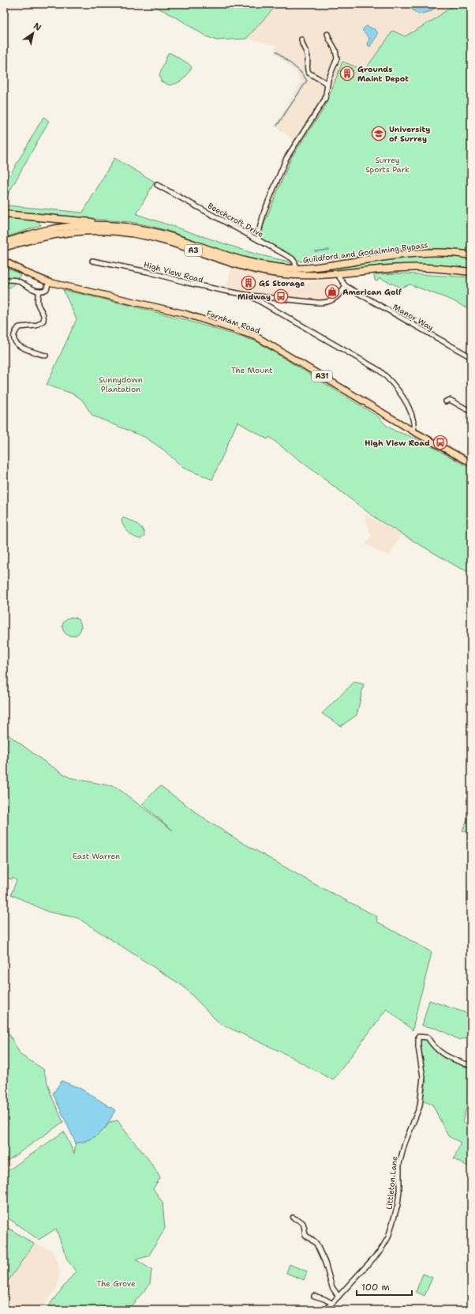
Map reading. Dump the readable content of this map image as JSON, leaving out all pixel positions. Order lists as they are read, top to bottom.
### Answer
{
  "streets": {
    "highway": ["A3", "Guildford and Godalming Bypass"],
    "main road": ["Farnham Road", "A31"],
    "street": [
      "Beechcroft Drive",
      "High View Road",
      "Manor Way",
      "Littleton Lane"
    ]
  },
  "crossings": [
    ["Beechcroft Drive", "Guildford and Godalming Bypass"],
    ["A3", "Guildford and Godalming Bypass"],
    ["Guildford and Godalming Bypass", "Manor Way"],
    ["High View Road", "Manor Way"],
    ["High View Road", "Farnham Road"]
  ],
  "parks": [
    "Surrey Sports Park",
    "The Mount",
    "Sunnydown Plantation",
    "East Warren",
    "The Grove"
  ],
  "places": {
    "building": ["Grounds Maint Depot", "GS Storage"],
    "school or university": ["University of Surrey"],
    "shop": ["American Golf"],
    "bus stop": ["Midway", "High View Road"]
  },
  "scale_bar": "100 m",
  "north": "top right"
}
